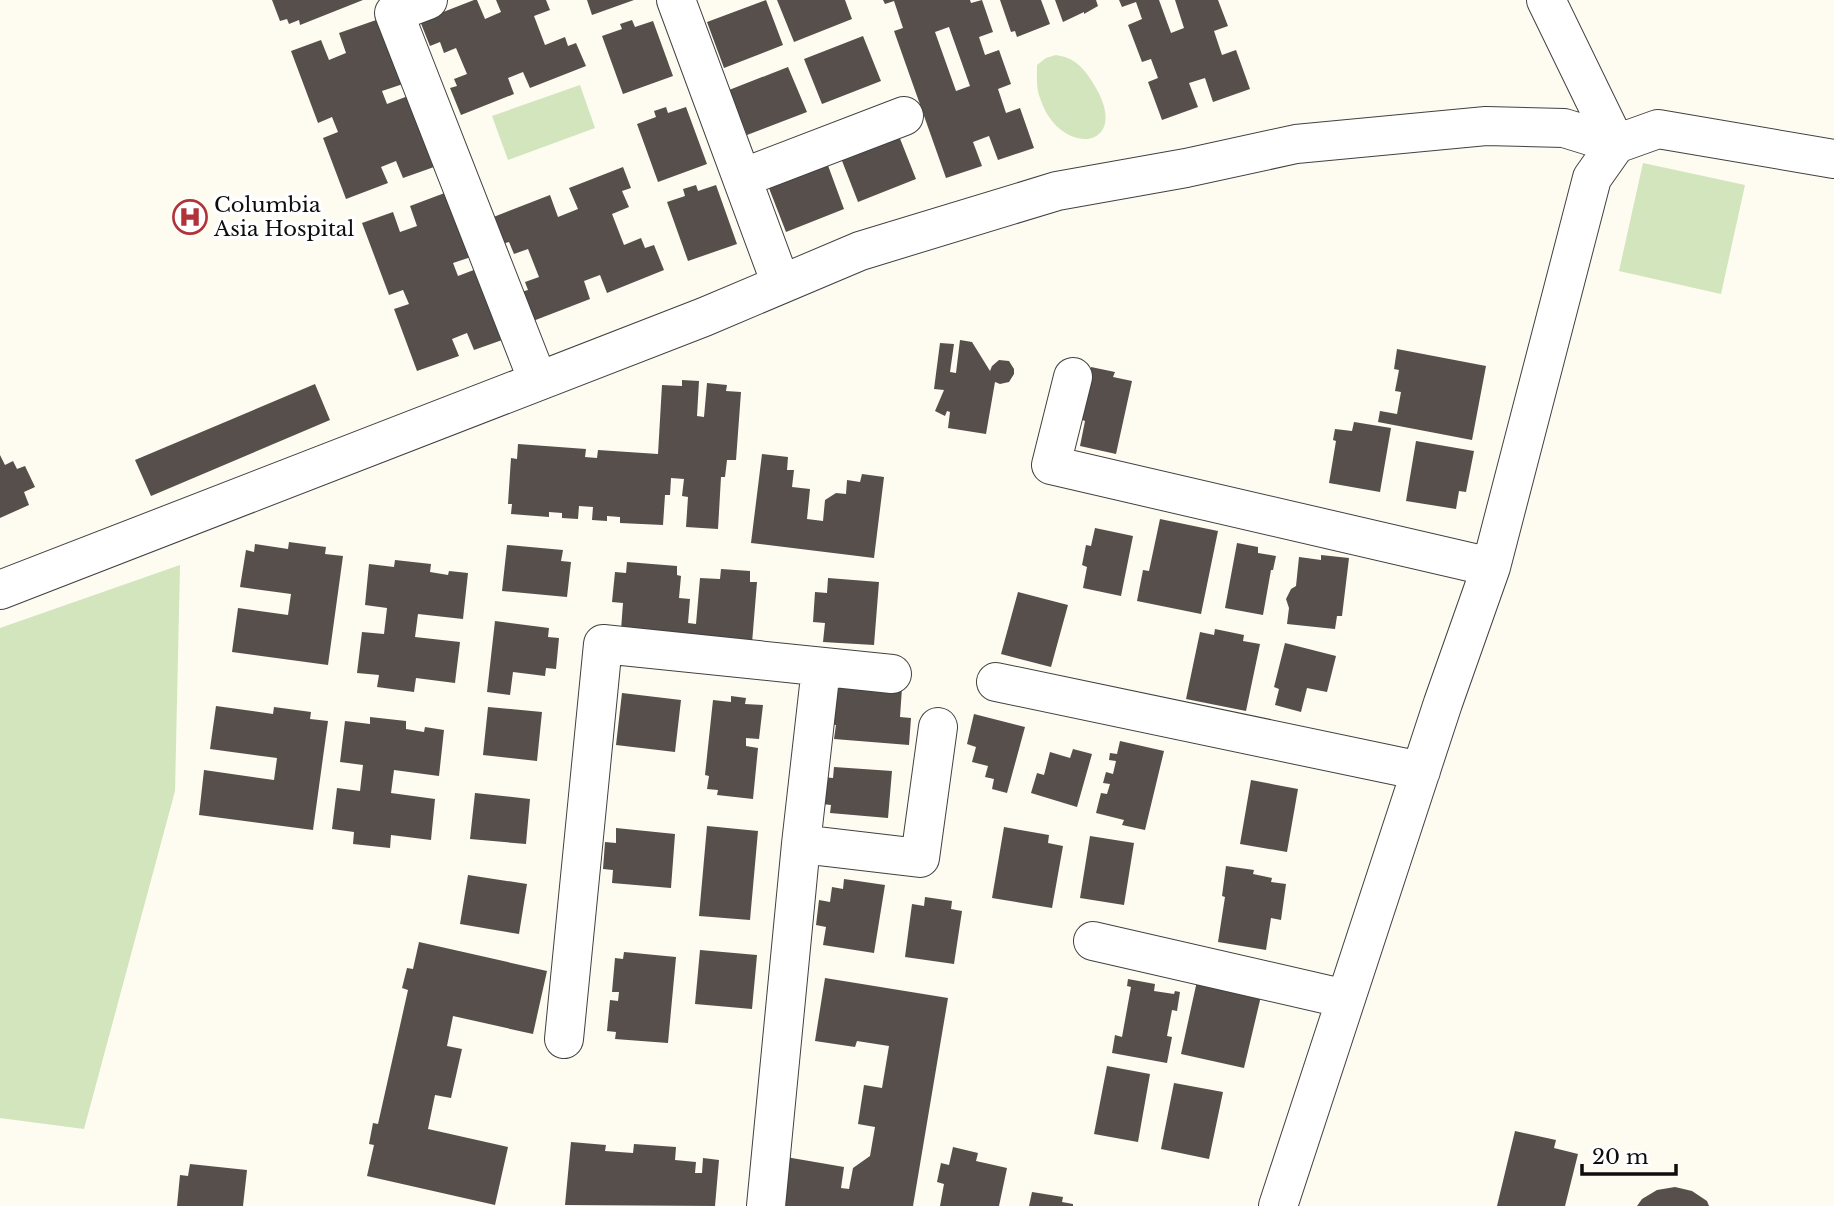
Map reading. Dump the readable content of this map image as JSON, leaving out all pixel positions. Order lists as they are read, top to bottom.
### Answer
{
  "places": {
    "hospital": ["Columbia Asia Hospital"]
  },
  "scale_bar": "20 m"
}
